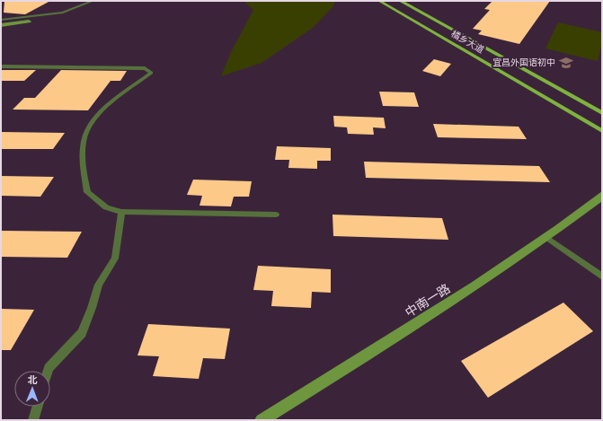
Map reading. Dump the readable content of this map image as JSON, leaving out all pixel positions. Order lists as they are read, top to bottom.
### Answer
{
  "streets": {
    "main road": ["橘乡大道"],
    "street": ["中南一路"]
  },
  "places": {
    "school or university": ["宜昌外国语初中"]
  },
  "north": "top"
}
